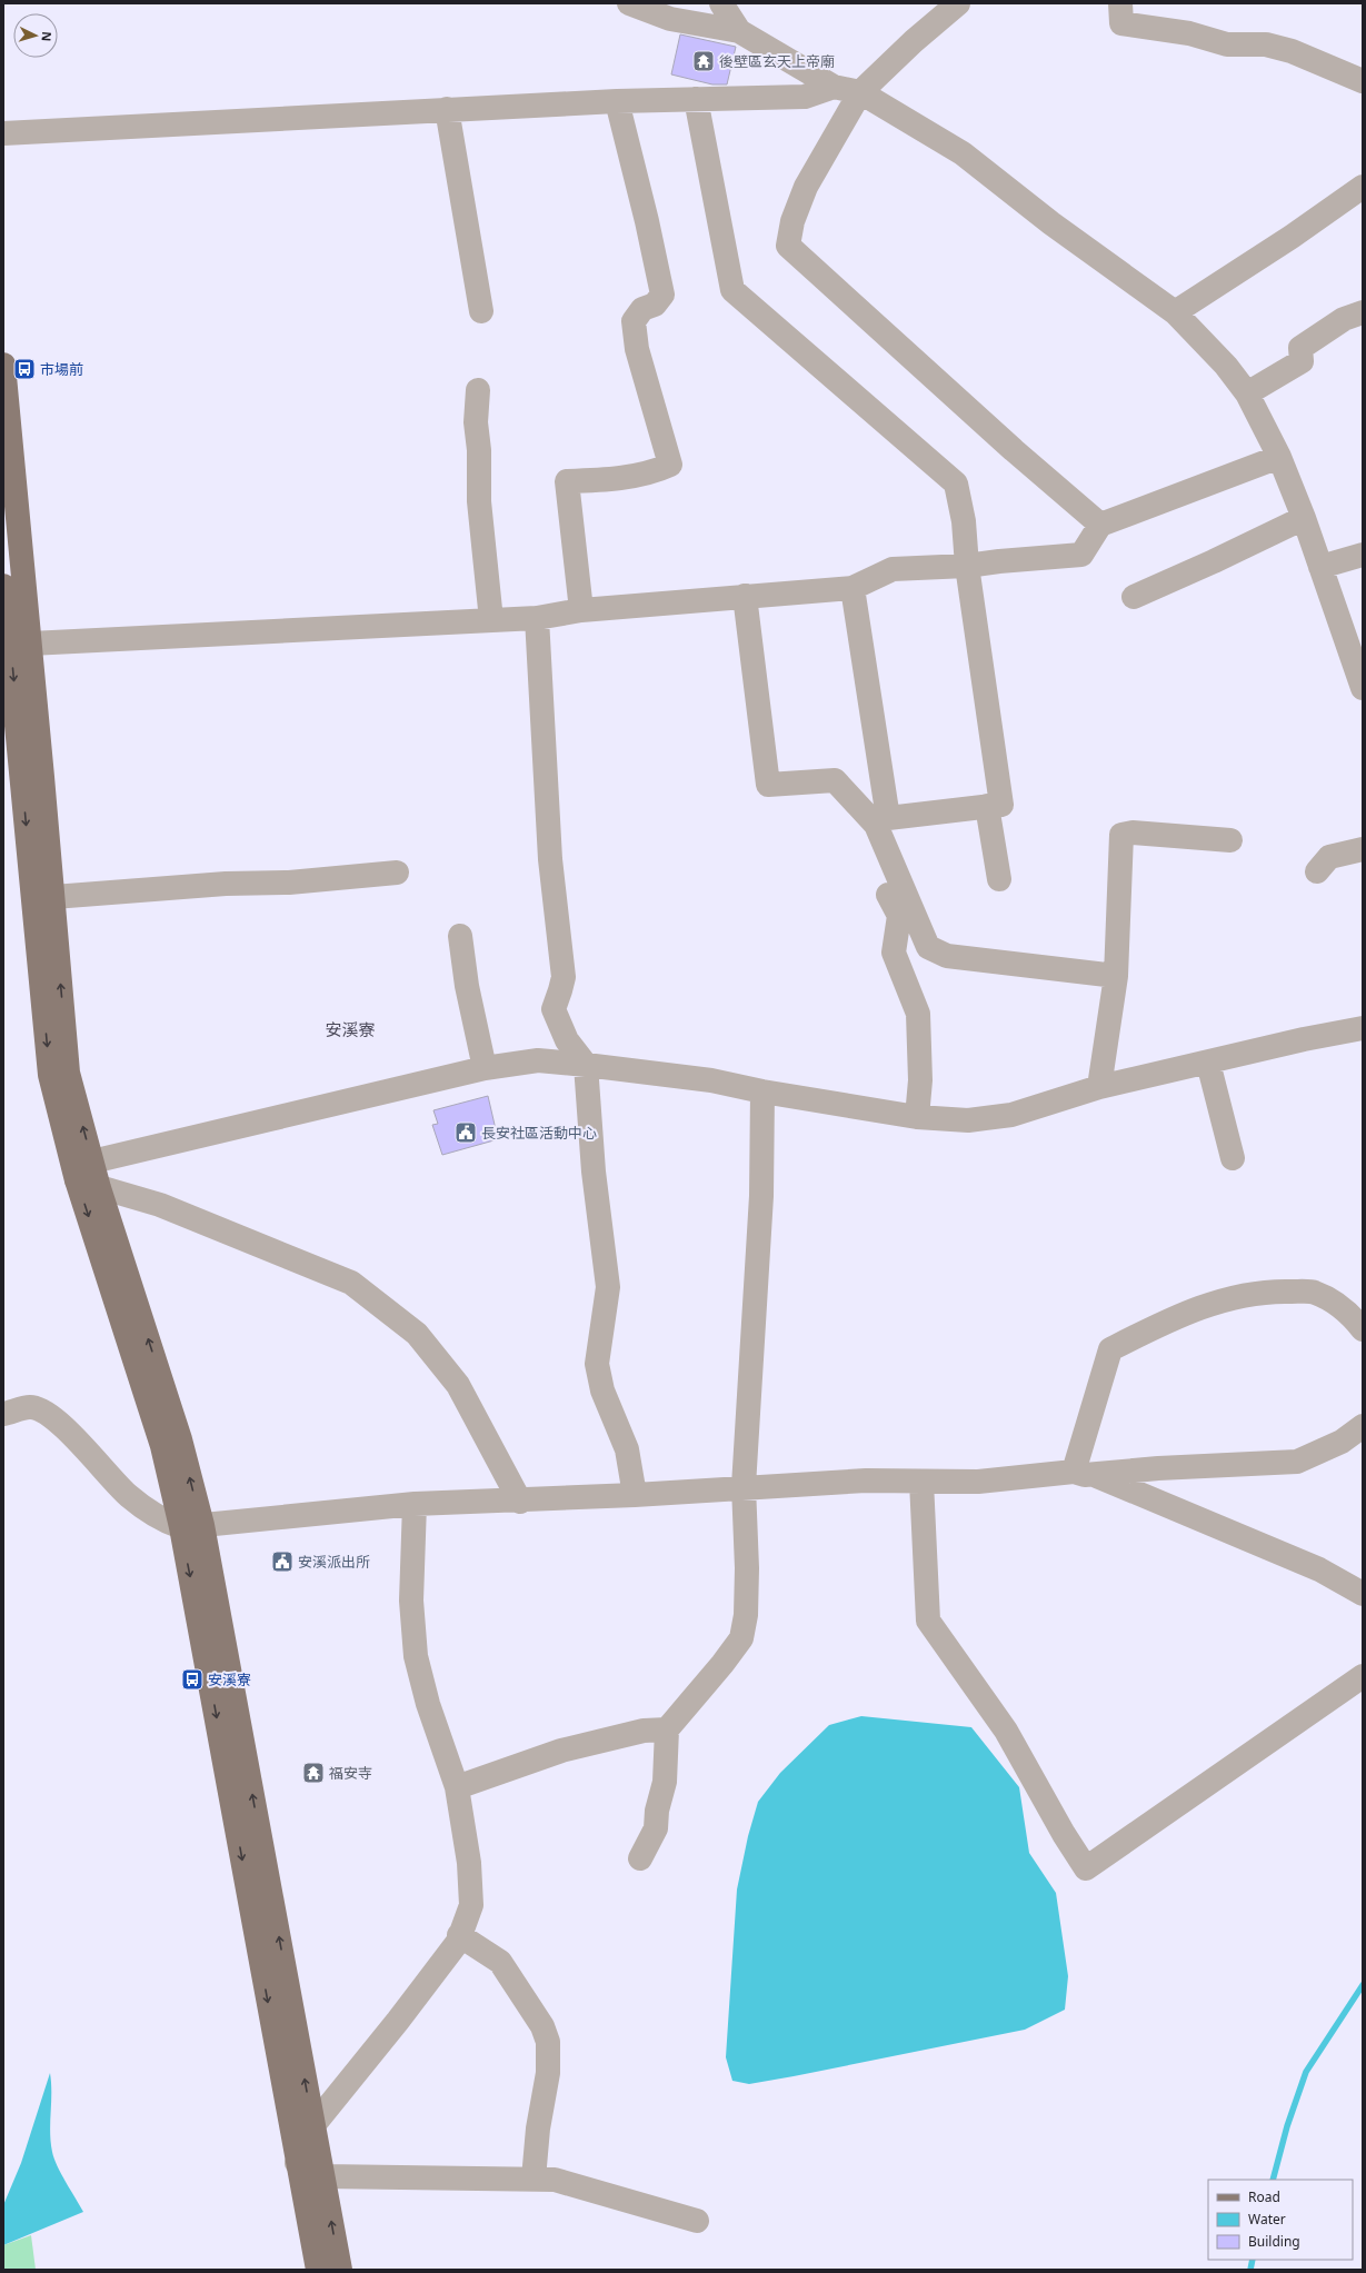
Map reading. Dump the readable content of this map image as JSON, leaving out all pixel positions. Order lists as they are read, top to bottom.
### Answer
{
  "districts": ["安溪寮"],
  "places": {
    "temple": ["後壁區玄天上帝廟", "福安寺"],
    "bus stop": ["市場前", "安溪寮"],
    "public building": ["長安社區活動中心", "安溪派出所"]
  },
  "legend": ["Road", "Water", "Building"],
  "north": "right"
}
